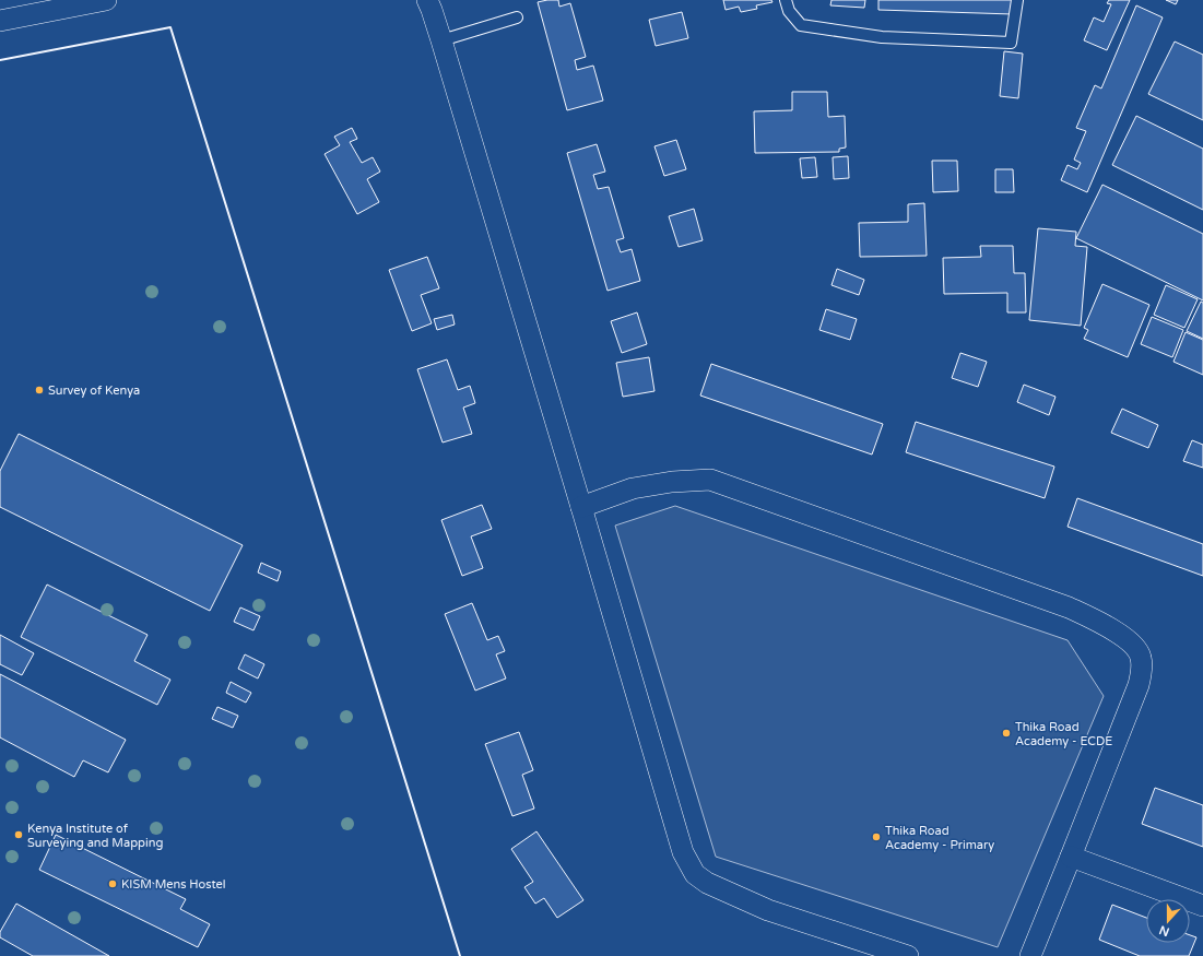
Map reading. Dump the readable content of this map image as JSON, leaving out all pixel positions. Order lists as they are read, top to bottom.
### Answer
{
  "places": [
    "Survey of Kenya",
    "Thika Road Academy - ECDE",
    "Kenya Institute of Surveying and Mapping",
    "Thika Road Academy - Primary",
    "KISM Mens Hostel"
  ],
  "north": "bottom"
}
